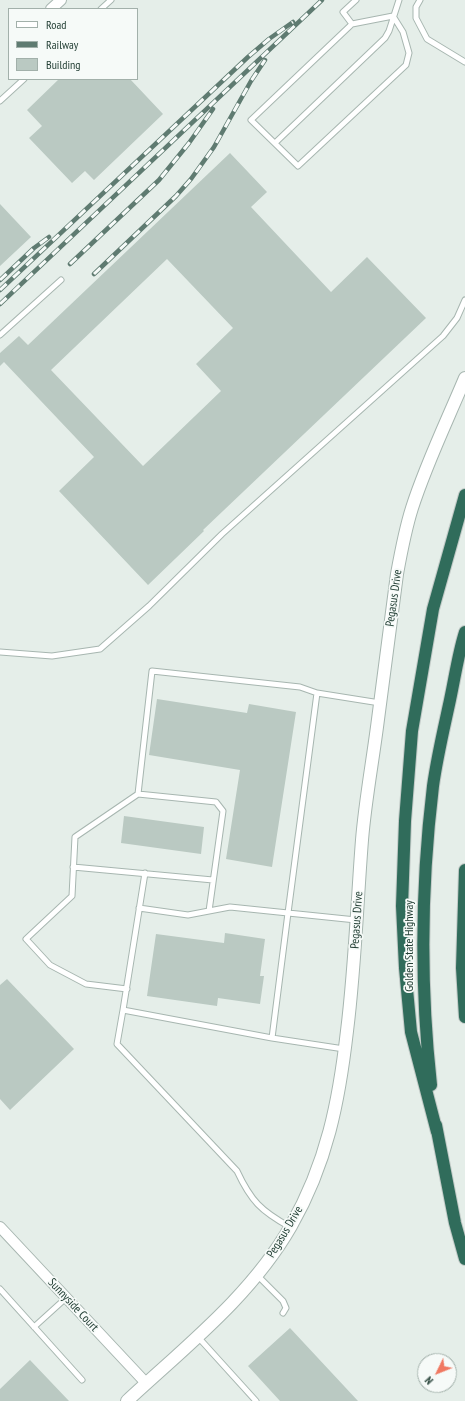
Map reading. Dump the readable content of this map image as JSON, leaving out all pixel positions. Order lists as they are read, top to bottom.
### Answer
{
  "streets": {
    "highway": ["Golden State Highway"],
    "street": ["Pegasus Drive", "Sunnyside Court"]
  },
  "crossings": [
    ["Pegasus Drive", "Sunnyside Court"]
  ],
  "legend": ["Road", "Railway", "Building"],
  "north": "bottom left"
}
